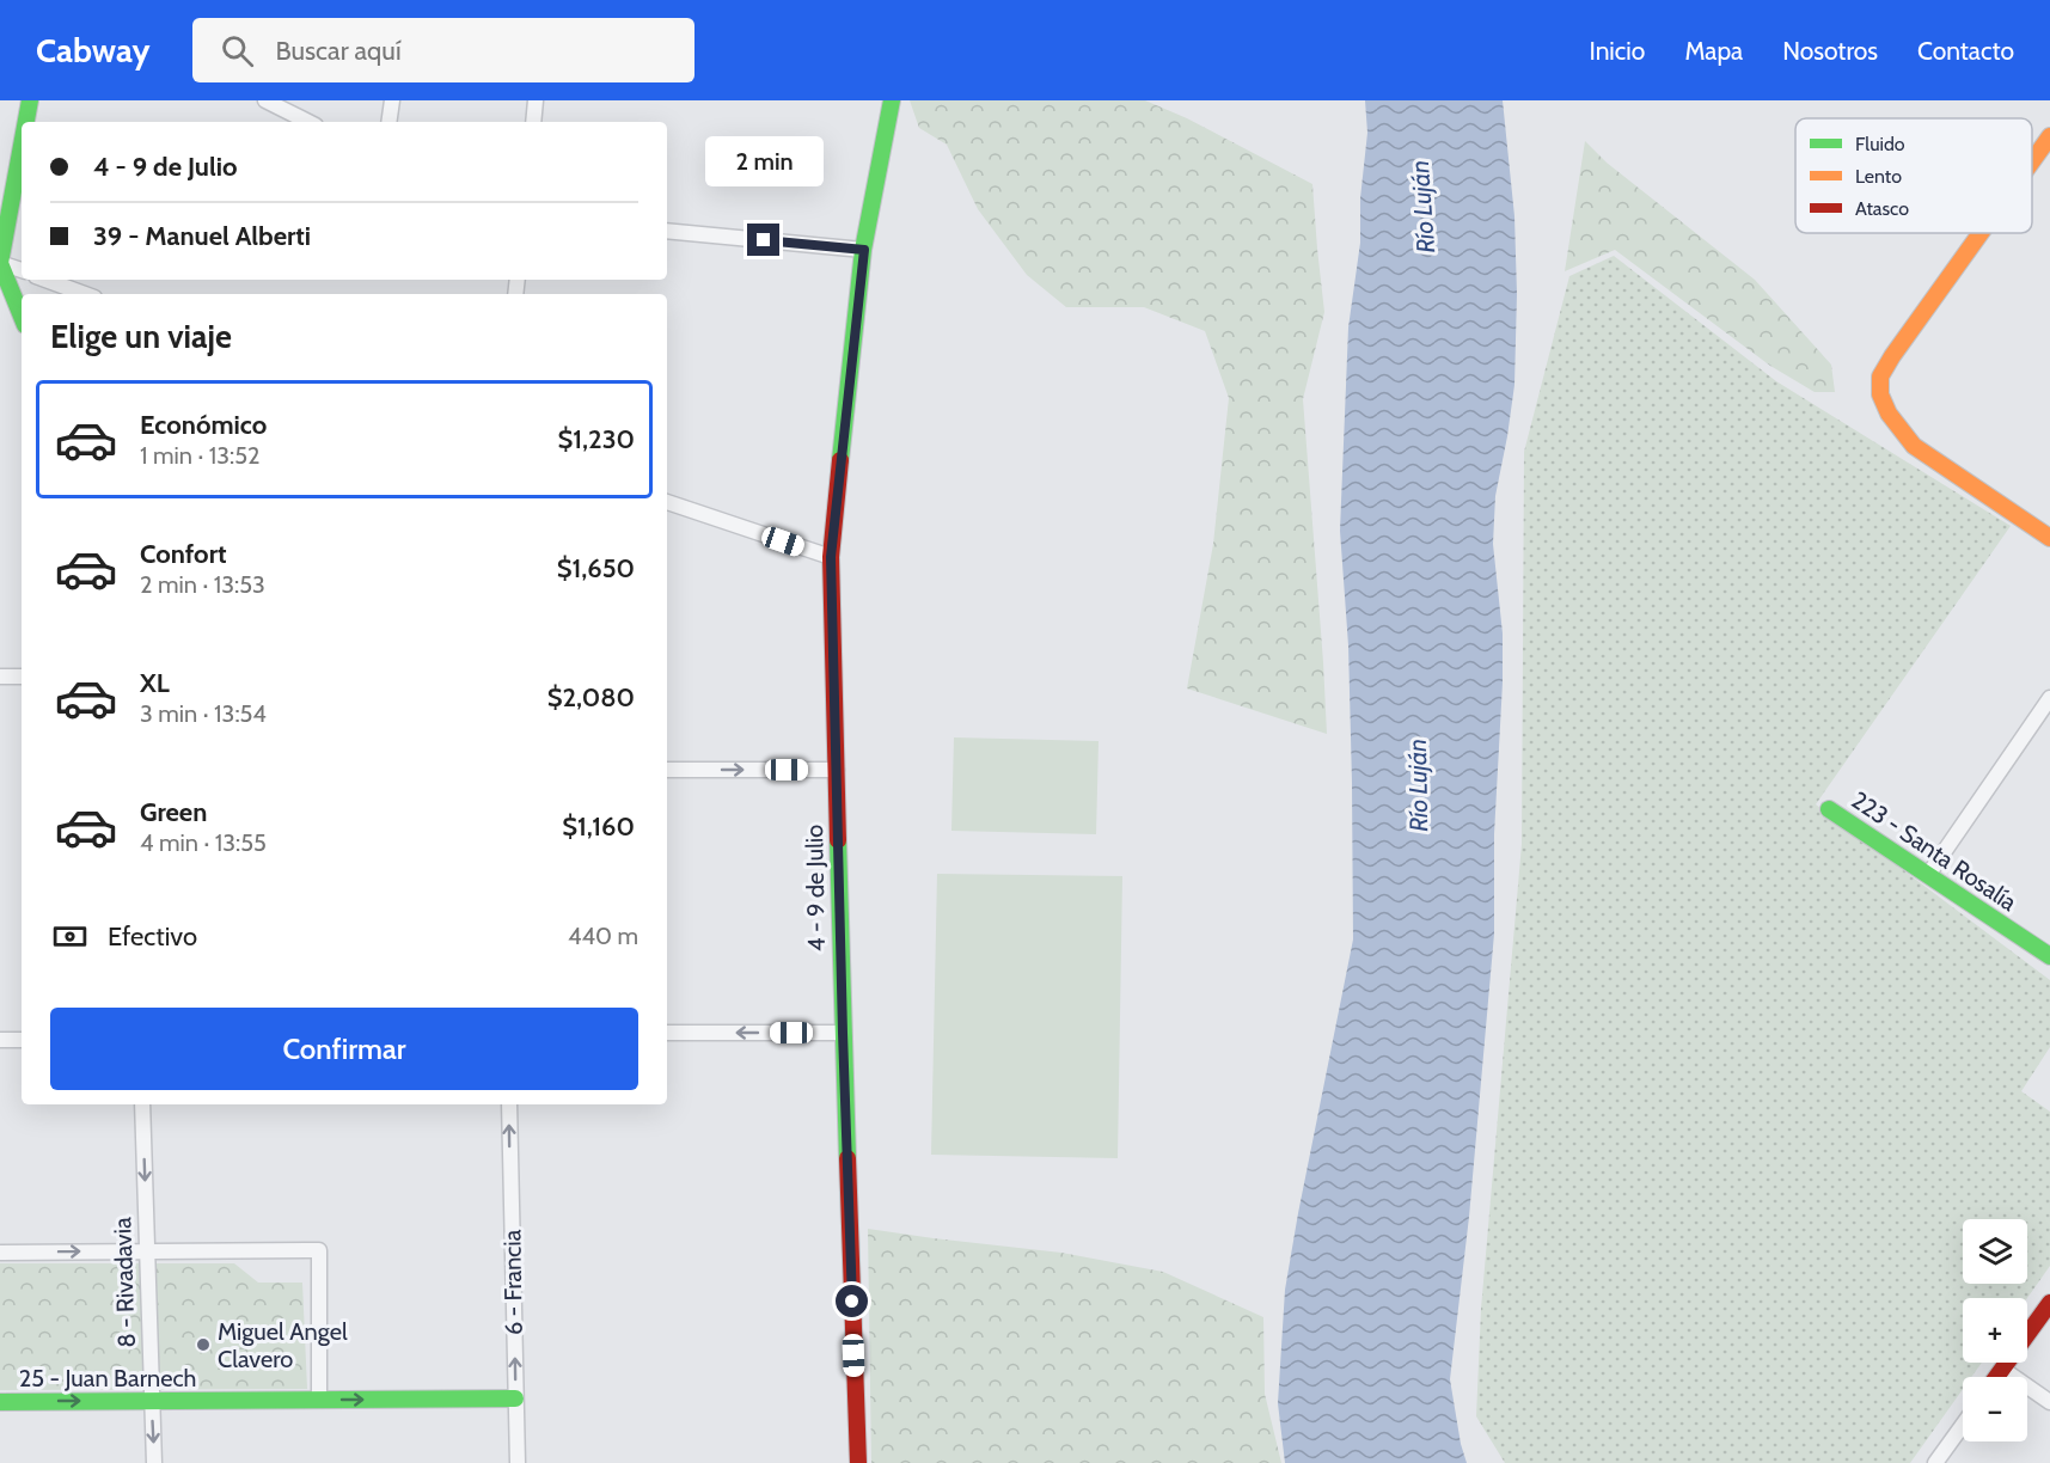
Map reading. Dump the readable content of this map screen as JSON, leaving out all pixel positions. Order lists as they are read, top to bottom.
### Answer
{
  "streets": {
    "street": [
      "223 - Santa Rosalía",
      "4 - 9 de Julio",
      "8 - Rivadavia",
      "6 - Francia",
      "25 - Juan Barnech"
    ]
  },
  "crossings": [
    ["8 - Rivadavia", "25 - Juan Barnech"],
    ["6 - Francia", "25 - Juan Barnech"]
  ],
  "one_way": ["8 - Rivadavia", "6 - Francia", "25 - Juan Barnech"],
  "water": ["Río Luján"],
  "places": ["Miguel Angel Clavero"],
  "legend": ["Fluido", "Lento", "Atasco"],
  "page": {
    "header": "Cabway",
    "search": "Buscar aquí",
    "nav": [
      "Inicio",
      "Mapa",
      "Nosotros",
      "Contacto"
    ],
    "banner": ["4 - 9 de Julio", "39 - Manuel Alberti"],
    "bubble": "2 min",
    "heading": "Elige un viaje",
    "list": [
      {
        "name": "Económico",
        "note": "1 min · 13:52",
        "value": "$1,230"
      },
      {
        "name": "Confort",
        "note": "2 min · 13:53",
        "value": "$1,650"
      },
      {
        "name": "XL",
        "note": "3 min · 13:54",
        "value": "$2,080"
      },
      {
        "name": "Green",
        "note": "4 min · 13:55",
        "value": "$1,160"
      }
    ],
    "pay": ["Efectivo", "440 m"],
    "buttons": "Confirmar",
    "map_buttons": ["+", "−"]
  }
}
